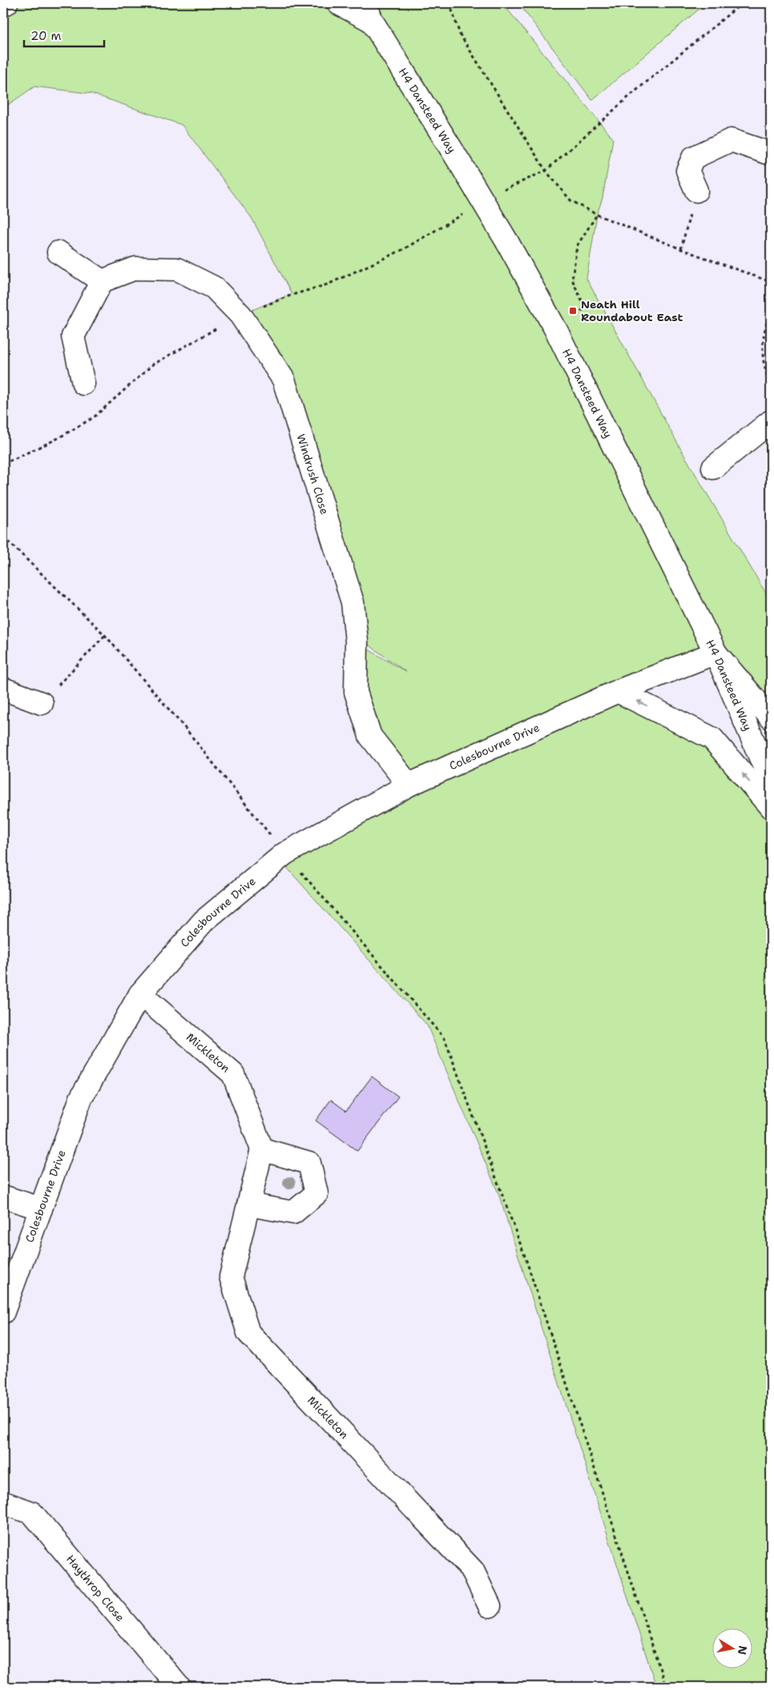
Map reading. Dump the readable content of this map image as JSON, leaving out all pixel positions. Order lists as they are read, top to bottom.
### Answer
{
  "streets": {
    "street": [
      "H4 Dansteed Way",
      "Windrush Close",
      "Colesbourne Drive",
      "Mickleton",
      "Haythrop Close"
    ]
  },
  "crossings": [
    ["H4 Dansteed Way", "Colesbourne Drive"],
    ["Windrush Close", "Colesbourne Drive"],
    ["Colesbourne Drive", "Mickleton"]
  ],
  "places": {
    "transit": ["Neath Hill Roundabout East"]
  },
  "scale_bar": "20 m",
  "north": "right"
}
